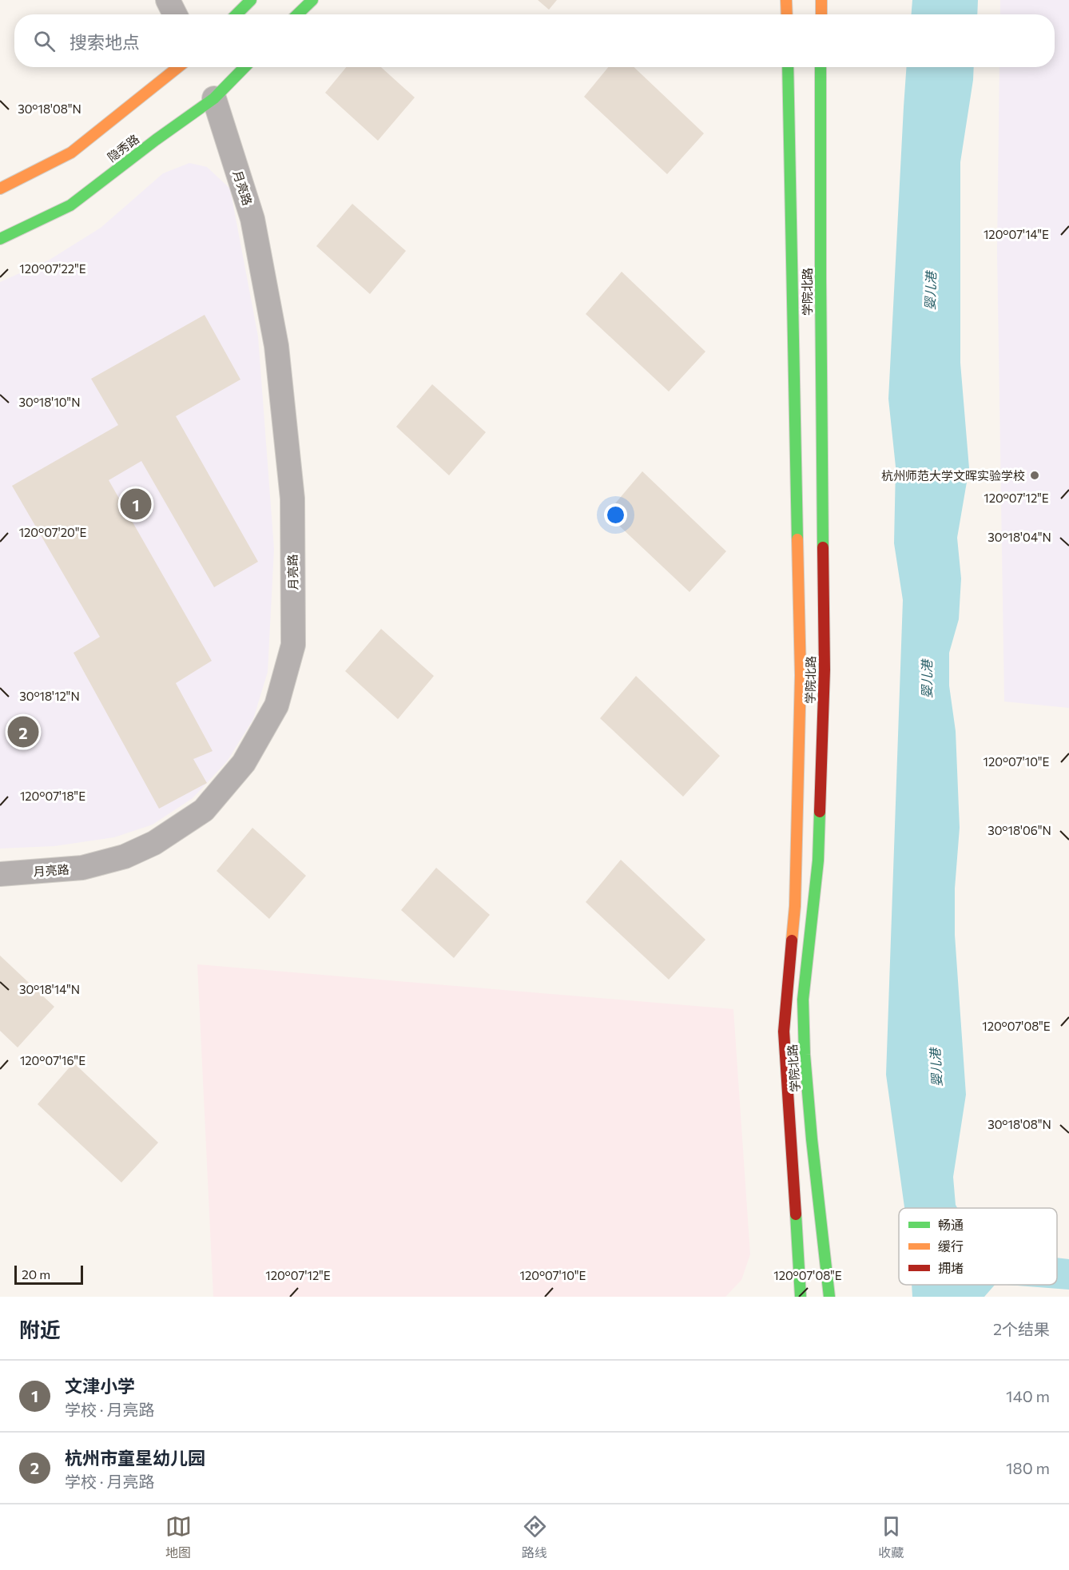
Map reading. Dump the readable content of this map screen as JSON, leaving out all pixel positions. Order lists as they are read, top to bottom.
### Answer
{
  "streets": {
    "main road": ["隐秀路", "学院北路"],
    "street": ["月亮路"]
  },
  "crossings": [
    ["隐秀路", "月亮路"]
  ],
  "water": ["婴儿港"],
  "places": ["杭州师范大学文晖实验学校"],
  "legend": ["畅通", "缓行", "拥堵"],
  "scale_bar": "20 m",
  "page": {
    "search": "搜索地点",
    "pins": ["1", "2"],
    "scale": "20 m",
    "heading": ["附近", "2个结果"],
    "list": [
      {
        "mark": "1",
        "name": "文津小学",
        "note": "学校 · 月亮路",
        "value": "140 m"
      },
      {
        "mark": "2",
        "name": "杭州市童星幼儿园",
        "note": "学校 · 月亮路",
        "value": "180 m"
      }
    ],
    "nav": ["地图", "路线", "收藏"]
  },
  "coordinates": [
    "30°18'08\"N",
    "120°07'14\"E",
    "120°07'22\"E",
    "30°18'10\"N",
    "120°07'12\"E",
    "120°07'20\"E",
    "30°18'04\"N",
    "30°18'12\"N",
    "120°07'10\"E",
    "120°07'18\"E",
    "30°18'06\"N",
    "30°18'14\"N",
    "120°07'08\"E",
    "120°07'16\"E"
  ]
}
